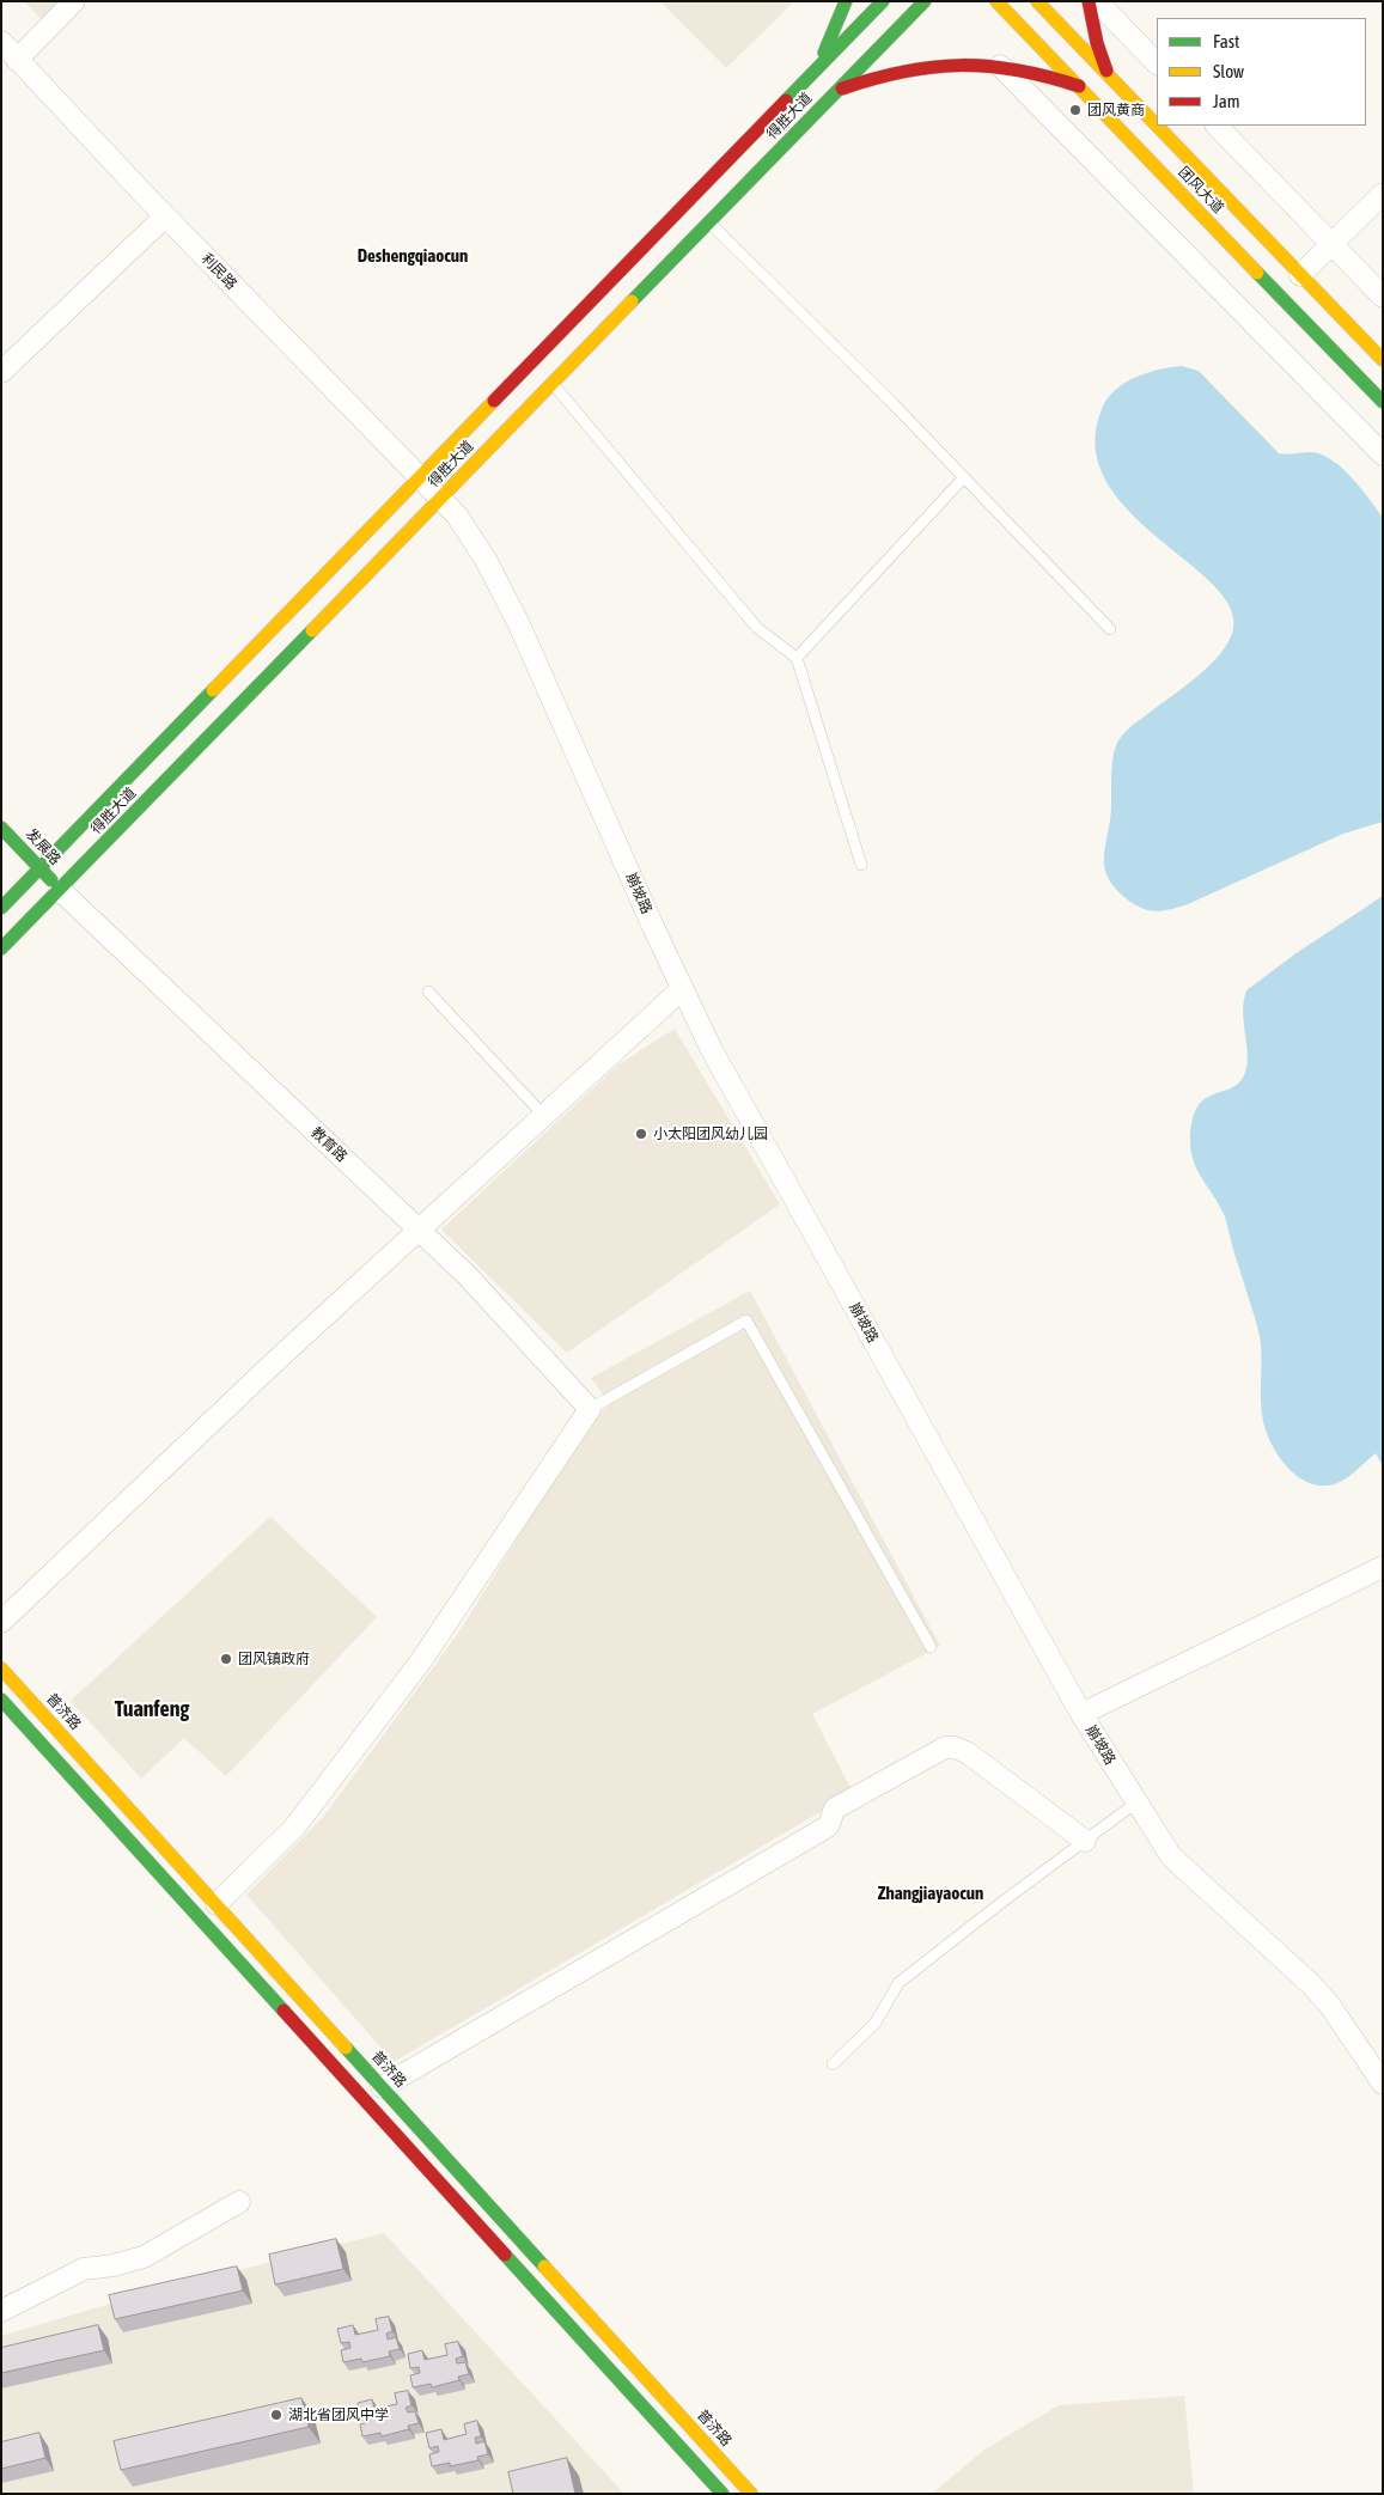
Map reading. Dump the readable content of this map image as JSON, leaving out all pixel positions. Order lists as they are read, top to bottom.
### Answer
{
  "streets": {
    "main road": [
      "得胜大道",
      "团风大道",
      "发展路",
      "普济路"
    ],
    "street": ["利民路", "崩坡路", "教育路"]
  },
  "crossings": [
    ["得胜大道", "利民路"],
    ["得胜大道", "发展路"],
    ["得胜大道", "崩坡路"],
    ["得胜大道", "教育路"],
    ["利民路", "崩坡路"],
    ["发展路", "教育路"]
  ],
  "districts": ["Deshengqiaocun", "Tuanfeng", "Zhangjiayaocun"],
  "places": [
    "团风黄商",
    "小太阳团风幼儿园",
    "团风镇政府",
    "湖北省团风中学"
  ],
  "legend": ["Fast", "Slow", "Jam"]
}
